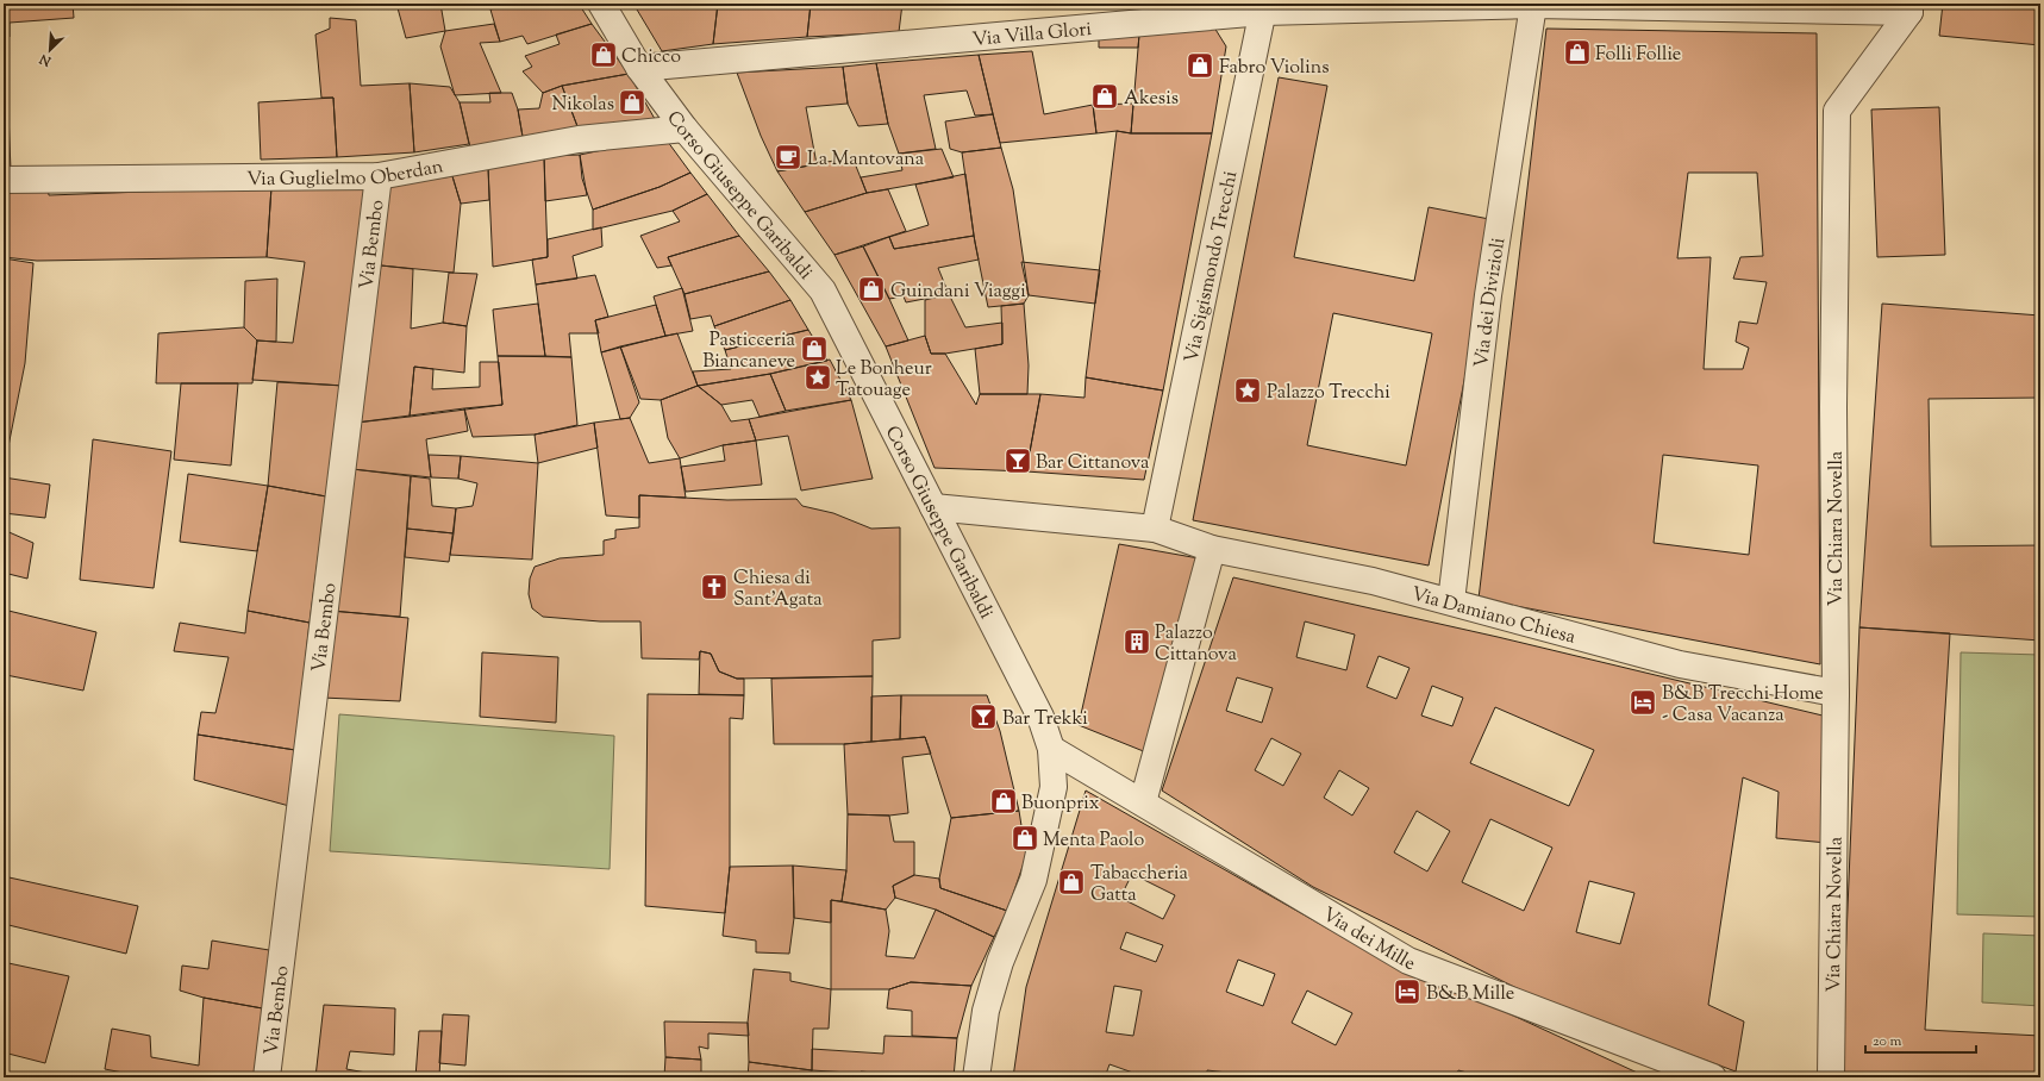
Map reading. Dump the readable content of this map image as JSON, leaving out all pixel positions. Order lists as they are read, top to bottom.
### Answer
{
  "streets": {
    "street": [
      "Via Villa Glori",
      "Via Guglielmo Oberdan",
      "Corso Giuseppe Garibaldi",
      "Via Bembo",
      "Via Sigismondo Trecchi",
      "Via dei Divizioli",
      "Via Chiara Novella",
      "Via Damiano Chiesa",
      "Via dei Mille"
    ]
  },
  "crossings": [
    ["Via Villa Glori", "Corso Giuseppe Garibaldi"],
    ["Via Villa Glori", "Via Sigismondo Trecchi"],
    ["Via Villa Glori", "Via dei Divizioli"],
    ["Via Villa Glori", "Via Chiara Novella"],
    ["Via Guglielmo Oberdan", "Corso Giuseppe Garibaldi"],
    ["Via Guglielmo Oberdan", "Via Bembo"],
    ["Corso Giuseppe Garibaldi", "Via Damiano Chiesa"],
    ["Corso Giuseppe Garibaldi", "Via dei Mille"],
    ["Via Sigismondo Trecchi", "Via Damiano Chiesa"],
    ["Via dei Divizioli", "Via Damiano Chiesa"],
    ["Via Chiara Novella", "Via Damiano Chiesa"]
  ],
  "places": {
    "shop": [
      "Folli Follie",
      "Chicco",
      "Fabro Violins",
      "Akesis",
      "Nikolas",
      "Guindani Viaggi",
      "Pasticceria Biancaneve",
      "Buonprix",
      "Menta Paolo",
      "Tabaccheria Gatta"
    ],
    "cafe": ["La Mantovana"],
    "place": ["Le Bonheur Tatouage", "Palazzo Trecchi"],
    "bar": ["Bar Cittanova", "Bar Trekki"],
    "church": ["Chiesa di Sant'Agata"],
    "building": ["Palazzo Cittanova"],
    "hotel": ["B&B Trecchi Home - Casa Vacanza", "B&B Mille"]
  },
  "scale_bar": "20 m",
  "north": "bottom left"
}
